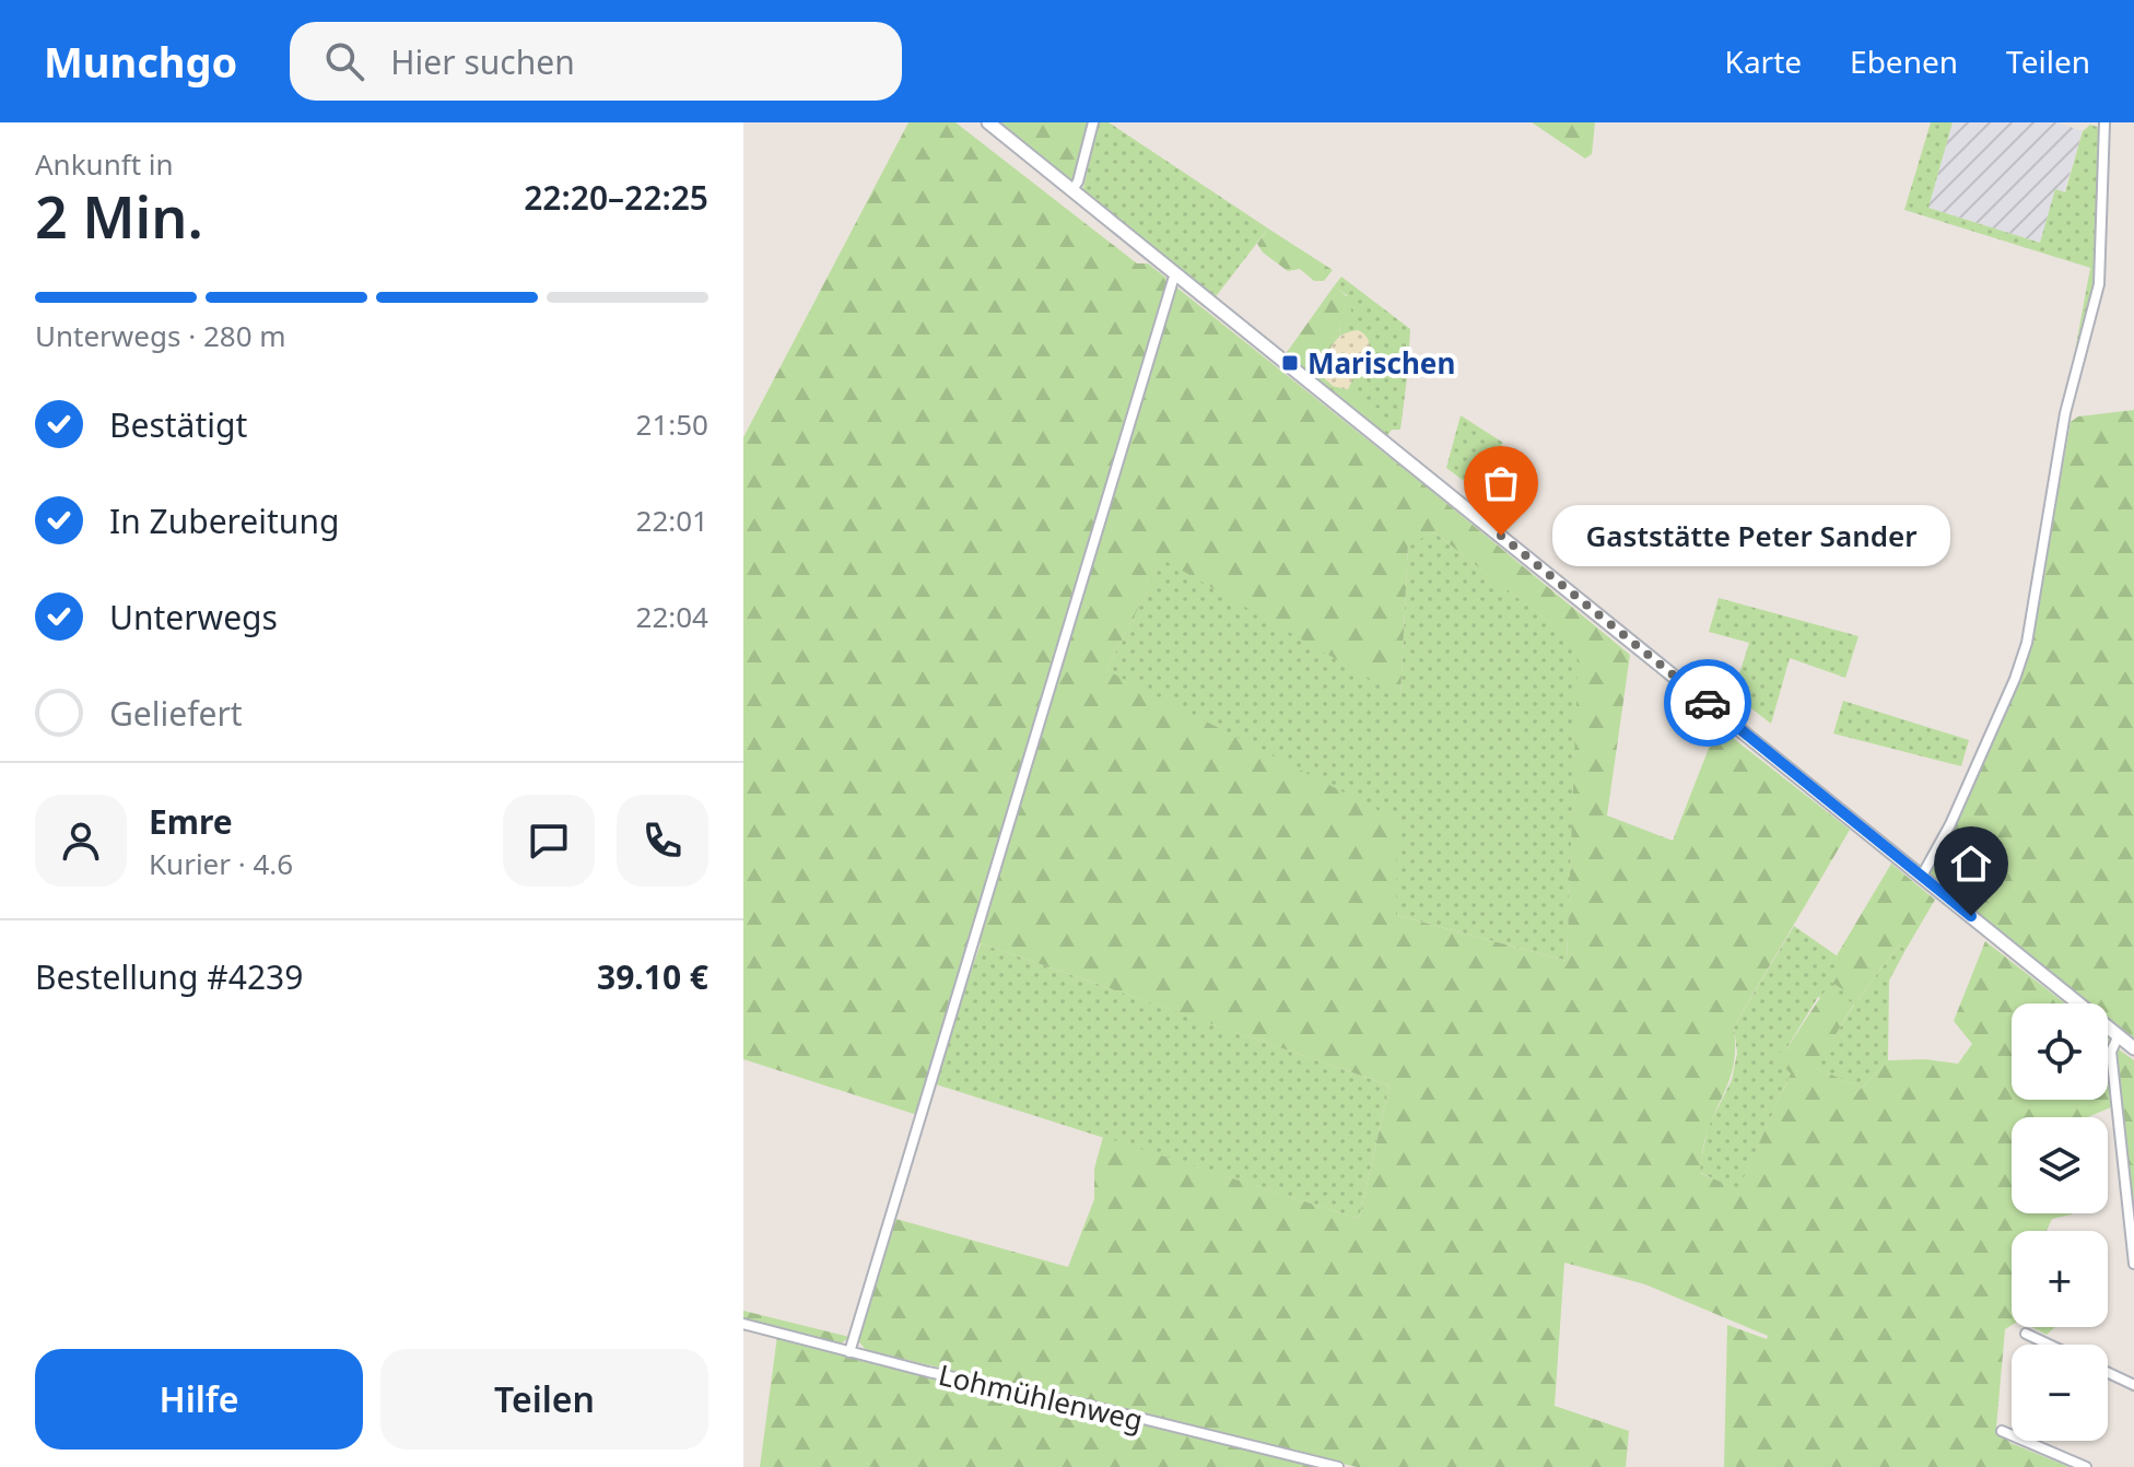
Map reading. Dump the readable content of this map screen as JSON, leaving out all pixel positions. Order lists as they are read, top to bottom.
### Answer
{
  "streets": {
    "street": ["Lohmühlenweg"]
  },
  "places": {
    "transit": ["Marischen"],
    "other": ["Gaststätte Peter Sander"]
  },
  "page": {
    "header": "Munchgo",
    "search": "Hier suchen",
    "nav": ["Karte", "Ebenen", "Teilen"],
    "heading": ["2 Min.", "Ankunft in", "22:20–22:25"],
    "panel": [
      "Emre",
      "Kurier · 4.6",
      "Bestellung #4239",
      "39.10 €"
    ],
    "bar": "Unterwegs · 280 m",
    "list": [
      ["Bestätigt", "21:50"],
      ["In Zubereitung", "22:01"],
      ["Unterwegs", "22:04"],
      "Geliefert"
    ],
    "bubble": "Gaststätte Peter Sander",
    "map_buttons": ["+", "−"],
    "buttons": ["Hilfe", "Teilen"]
  }
}
